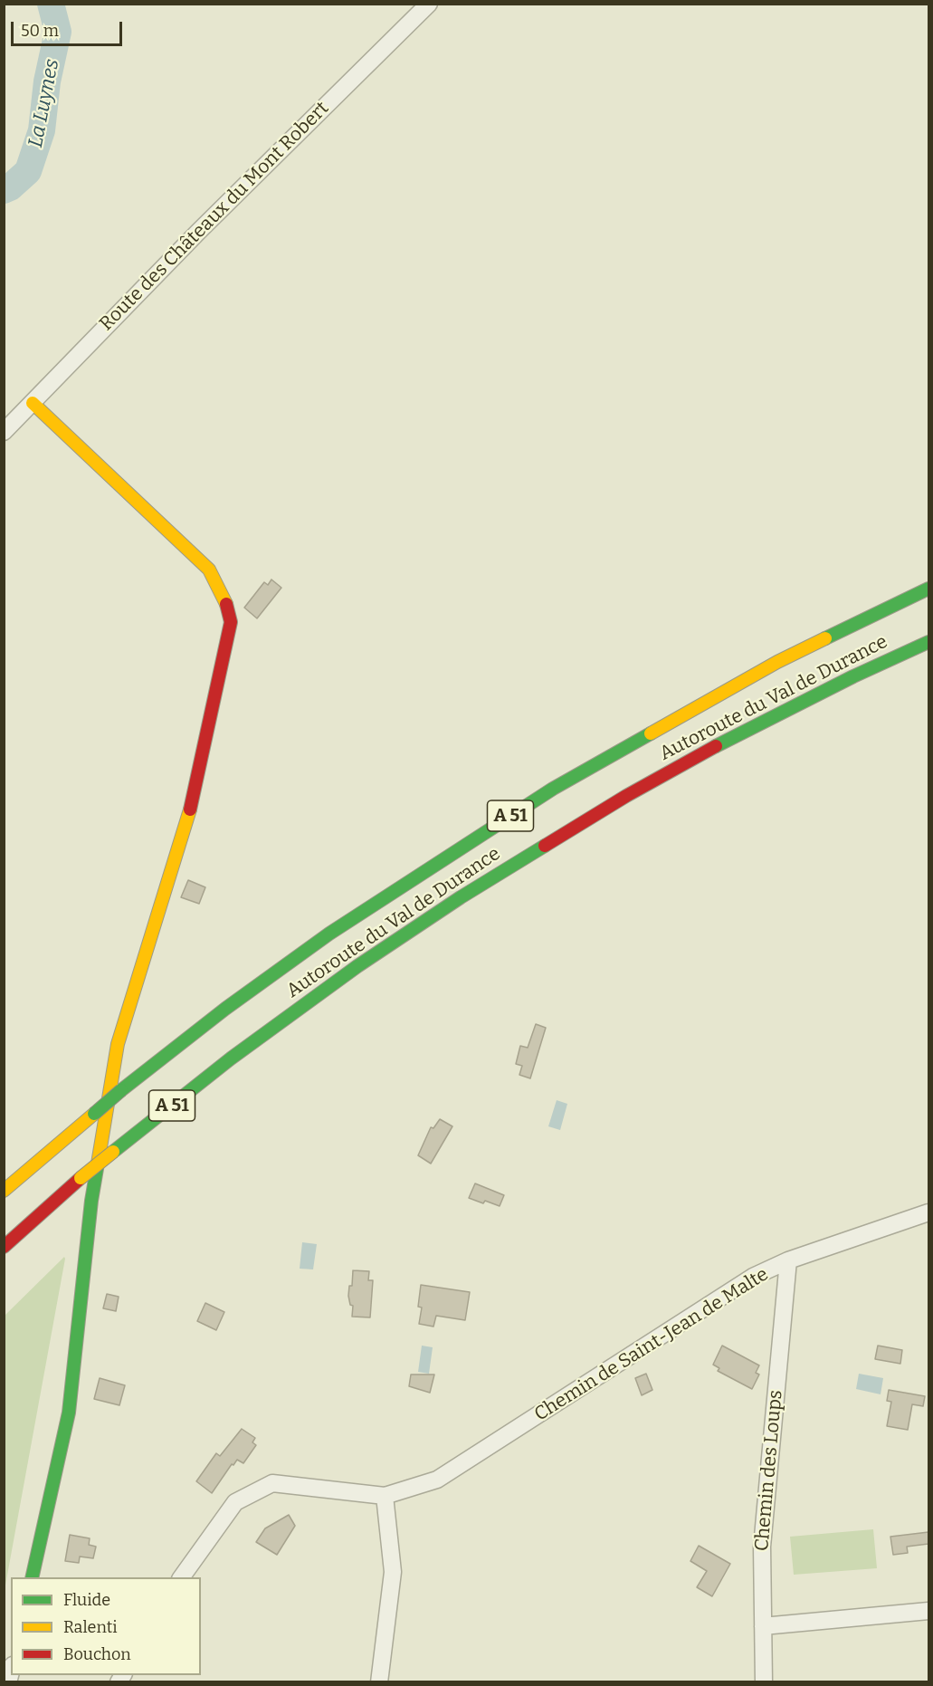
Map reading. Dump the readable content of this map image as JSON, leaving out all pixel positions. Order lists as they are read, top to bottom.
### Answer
{
  "streets": {
    "main road": ["Autoroute du Val de Durance", "A 51"],
    "street": ["Route des Châteaux du Mont Robert", "Chemin de Saint-Jean de Malte", "Chemin des Loups"]
  },
  "crossings": [
    ["Chemin de Saint-Jean de Malte", "Chemin des Loups"]
  ],
  "water": ["La Luynes"],
  "legend": ["Fluide", "Ralenti", "Bouchon"],
  "scale_bar": "50 m"
}
